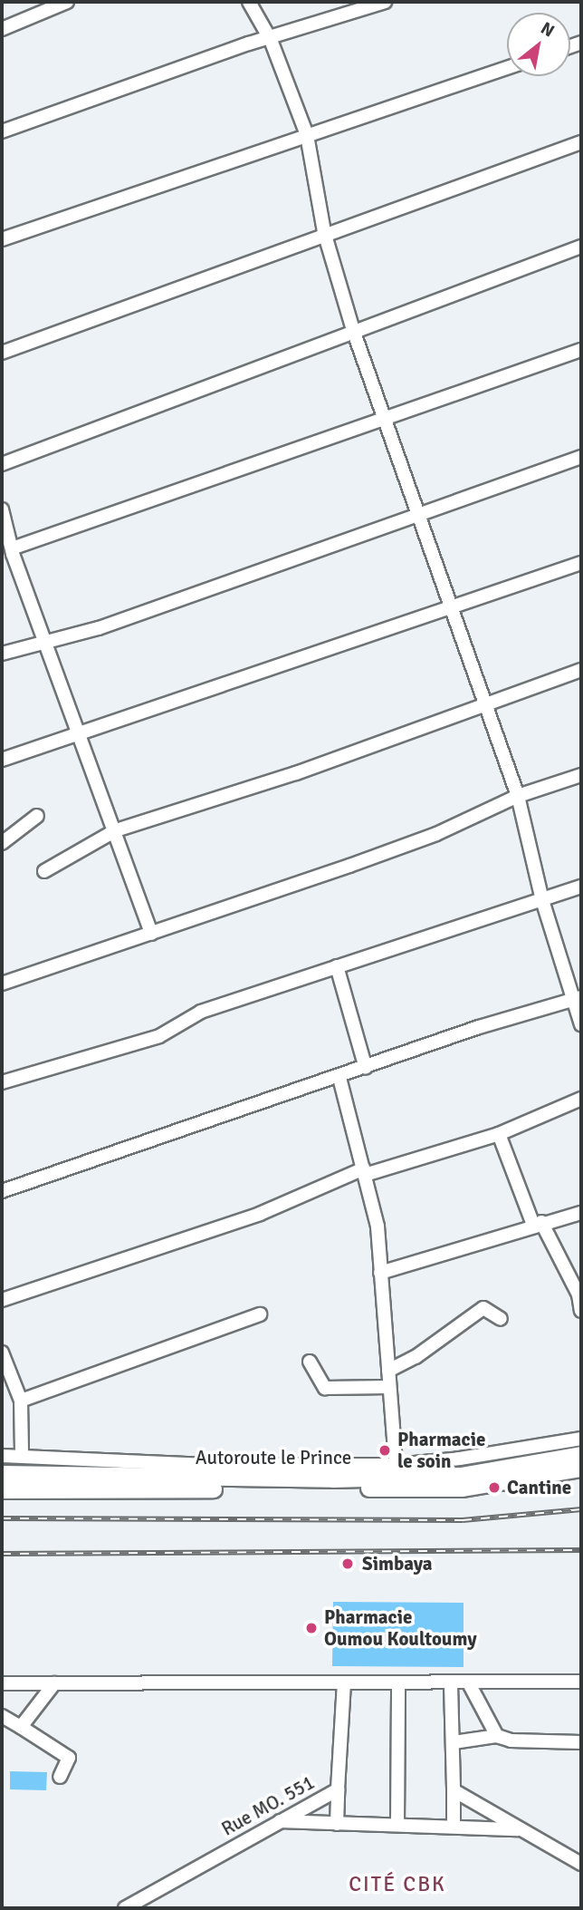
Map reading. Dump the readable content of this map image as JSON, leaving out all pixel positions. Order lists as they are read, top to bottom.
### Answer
{
  "streets": {
    "main road": ["Autoroute le Prince"],
    "street": ["Rue MO. 551"]
  },
  "districts": ["CITÉ CBK"],
  "places": [
    "Pharmacie le soin",
    "Cantine",
    "Simbaya",
    "Pharmacie Oumou Koultoumy"
  ],
  "north": "top right"
}
